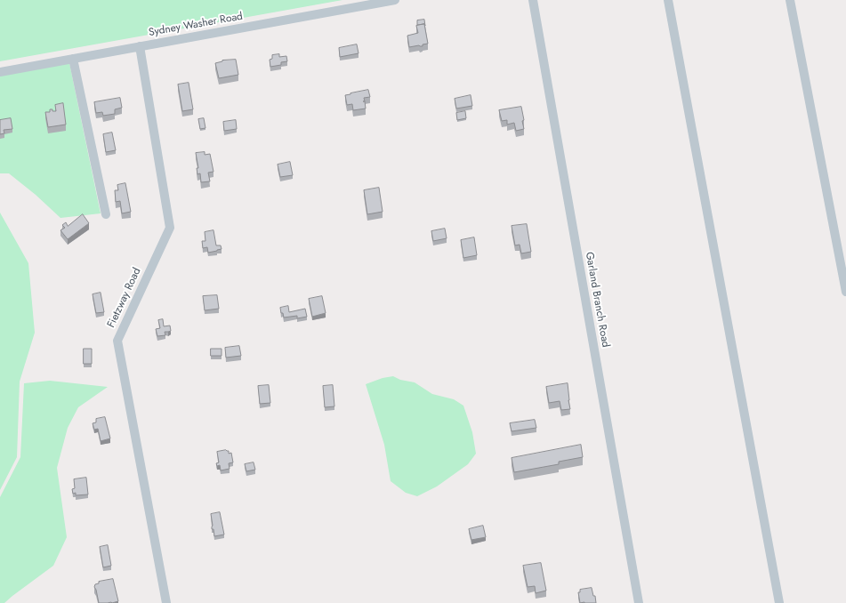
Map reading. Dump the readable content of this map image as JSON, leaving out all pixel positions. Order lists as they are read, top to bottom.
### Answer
{
  "streets": {
    "street": ["Sydney Washer Road", "Fietzway Road", "Garland Branch Road"]
  },
  "crossings": [
    ["Sydney Washer Road", "Fietzway Road"]
  ]
}
